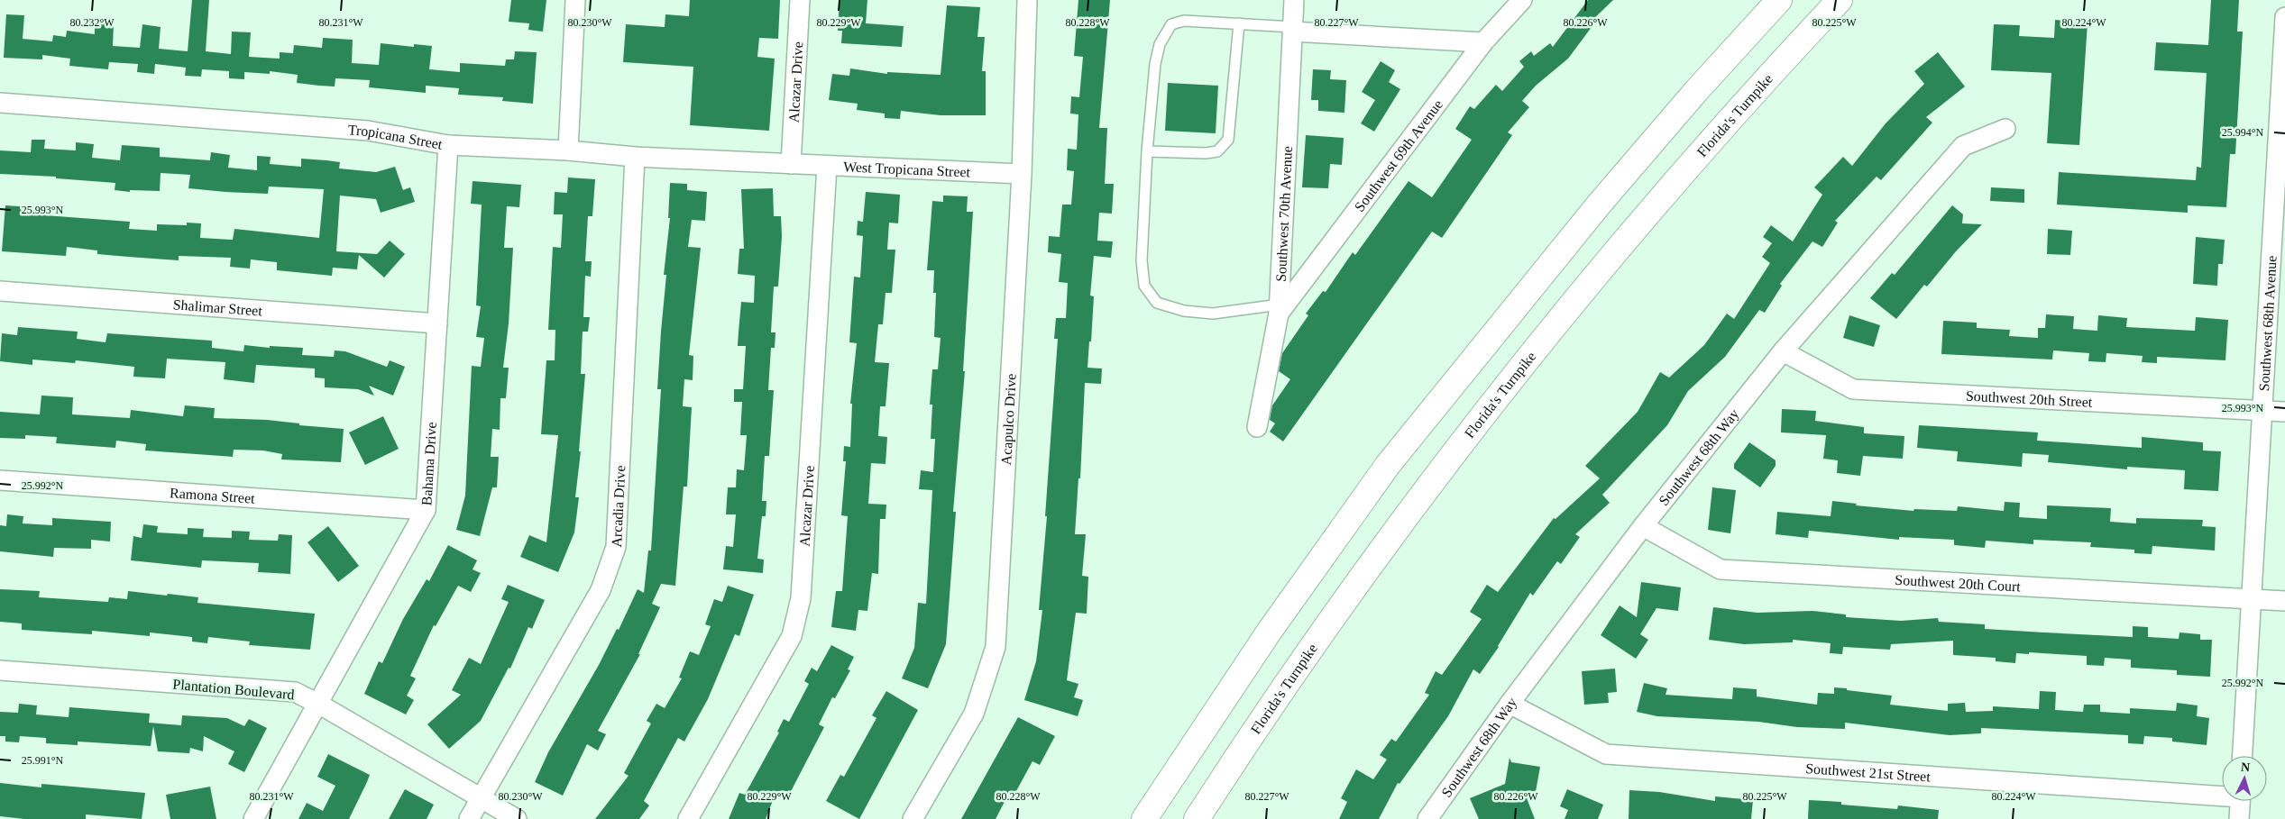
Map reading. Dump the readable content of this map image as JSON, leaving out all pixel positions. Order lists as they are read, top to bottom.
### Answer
{
  "streets": {
    "highway": ["Florida's Turnpike"],
    "street": [
      "Alcazar Drive",
      "Tropicana Street",
      "Southwest 69th Avenue",
      "West Tropicana Street",
      "Southwest 70th Avenue",
      "Shalimar Street",
      "Southwest 68th Avenue",
      "Southwest 20th Street",
      "Acapulco Drive",
      "Southwest 68th Way",
      "Bahama Drive",
      "Ramona Street",
      "Arcadia Drive",
      "Southwest 20th Court",
      "Plantation Boulevard",
      "Southwest 21st Street"
    ]
  },
  "crossings": [
    ["Alcazar Drive", "Tropicana Street"],
    ["Alcazar Drive", "West Tropicana Street"],
    ["Tropicana Street", "West Tropicana Street"],
    ["Tropicana Street", "Bahama Drive"],
    ["Tropicana Street", "Arcadia Drive"],
    ["Southwest 69th Avenue", "Southwest 70th Avenue"],
    ["West Tropicana Street", "Acapulco Drive"],
    ["Shalimar Street", "Bahama Drive"],
    ["Southwest 68th Avenue", "Southwest 20th Street"],
    ["Southwest 68th Avenue", "Southwest 20th Court"],
    ["Southwest 20th Street", "Southwest 68th Way"],
    ["Southwest 68th Way", "Southwest 20th Court"],
    ["Southwest 68th Way", "Southwest 21st Street"],
    ["Bahama Drive", "Ramona Street"],
    ["Bahama Drive", "Plantation Boulevard"],
    ["Arcadia Drive", "Plantation Boulevard"]
  ],
  "north": "top",
  "coordinates": [
    "80.232°W",
    "80.231°W",
    "80.230°W",
    "80.229°W",
    "80.228°W",
    "80.227°W",
    "80.226°W",
    "80.225°W",
    "80.224°W",
    "25.994°N",
    "25.993°N",
    "25.992°N",
    "25.991°N"
  ]
}
